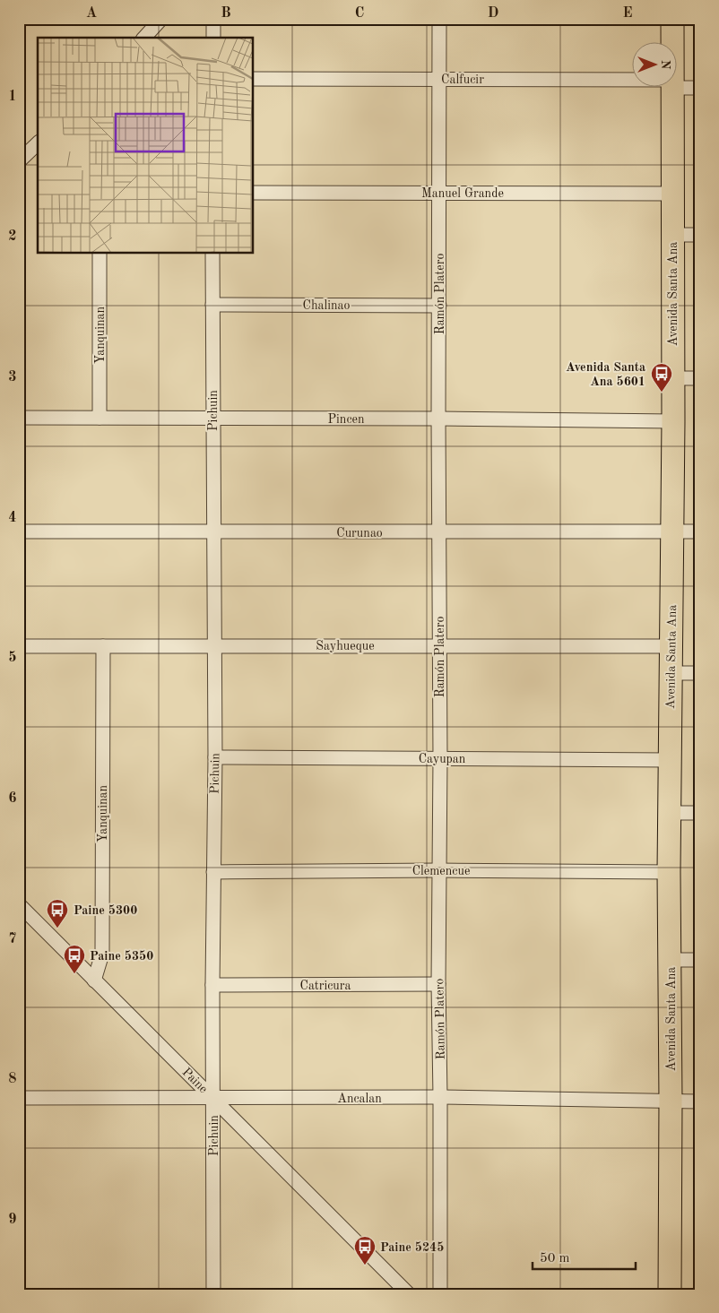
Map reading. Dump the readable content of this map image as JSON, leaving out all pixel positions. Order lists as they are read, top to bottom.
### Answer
{
  "streets": {
    "main road": ["Avenida Santa Ana"],
    "street": [
      "Calfucir",
      "Manuel Grande",
      "Ramón Platero",
      "Chalinao",
      "Yanquinan",
      "Pichuin",
      "Pincen",
      "Curunao",
      "Sayhueque",
      "Cayupan",
      "Clemencue",
      "Catricura",
      "Paine",
      "Ancalan"
    ]
  },
  "crossings": [
    ["Calfucir", "Ramón Platero"],
    ["Manuel Grande", "Ramón Platero"],
    ["Manuel Grande", "Avenida Santa Ana"],
    ["Ramón Platero", "Chalinao"],
    ["Ramón Platero", "Pincen"],
    ["Ramón Platero", "Curunao"],
    ["Ramón Platero", "Sayhueque"],
    ["Ramón Platero", "Cayupan"],
    ["Ramón Platero", "Clemencue"],
    ["Ramón Platero", "Catricura"],
    ["Ramón Platero", "Ancalan"],
    ["Avenida Santa Ana", "Pincen"],
    ["Avenida Santa Ana", "Curunao"],
    ["Avenida Santa Ana", "Sayhueque"],
    ["Avenida Santa Ana", "Cayupan"],
    ["Avenida Santa Ana", "Clemencue"],
    ["Avenida Santa Ana", "Ancalan"],
    ["Chalinao", "Pichuin"],
    ["Yanquinan", "Pincen"],
    ["Yanquinan", "Sayhueque"],
    ["Yanquinan", "Paine"],
    ["Pichuin", "Pincen"],
    ["Pichuin", "Curunao"],
    ["Pichuin", "Sayhueque"],
    ["Pichuin", "Cayupan"],
    ["Pichuin", "Clemencue"],
    ["Pichuin", "Catricura"],
    ["Pichuin", "Paine"],
    ["Pichuin", "Ancalan"],
    ["Paine", "Ancalan"]
  ],
  "places": {
    "bus stop": [
      "Avenida Santa Ana 5601",
      "Paine 5300",
      "Paine 5350",
      "Paine 5245"
    ]
  },
  "scale_bar": "50 m",
  "north": "right",
  "grid": {
    "columns": [
      "A",
      "B",
      "C",
      "D",
      "E"
    ],
    "rows": [
      "1",
      "2",
      "3",
      "4",
      "5",
      "6",
      "7",
      "8",
      "9"
    ]
  }
}
